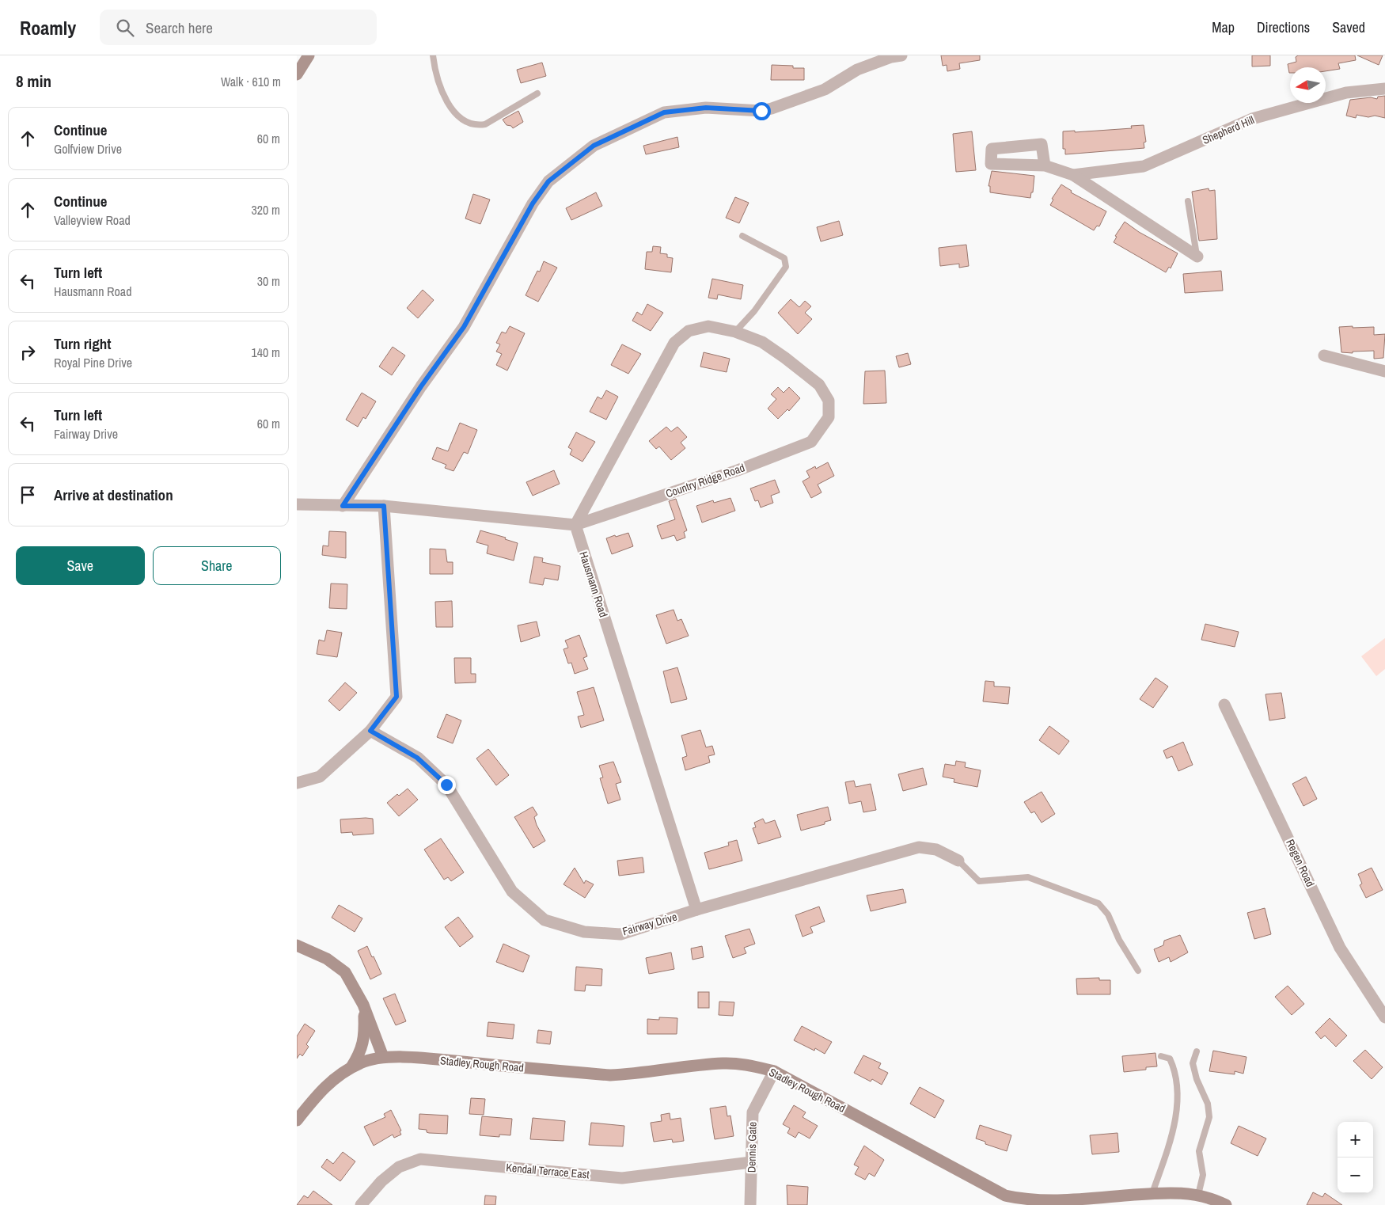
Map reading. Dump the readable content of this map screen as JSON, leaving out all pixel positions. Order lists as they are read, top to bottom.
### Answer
{
  "streets": {
    "main road": ["Stadley Rough Road"],
    "street": [
      "Shepherd Hill",
      "Country Ridge Road",
      "Hausmann Road",
      "Regen Road",
      "Fairway Drive",
      "Dennis Gate",
      "Kendall Terrace East"
    ]
  },
  "crossings": [
    ["Country Ridge Road", "Hausmann Road"],
    ["Hausmann Road", "Fairway Drive"],
    ["Stadley Rough Road", "Dennis Gate"],
    ["Dennis Gate", "Kendall Terrace East"]
  ],
  "north": "left",
  "page": {
    "header": "Roamly",
    "search": "Search here",
    "nav": ["Map", "Directions", "Saved"],
    "heading": ["8 min", "Walk · 610 m"],
    "list": [
      ["Continue", "Golfview Drive", "60 m"],
      ["Continue", "Valleyview Road", "320 m"],
      ["Turn left", "Hausmann Road", "30 m"],
      ["Turn right", "Royal Pine Drive", "140 m"],
      ["Turn left", "Fairway Drive", "60 m"],
      "Arrive at destination"
    ],
    "buttons": ["Save", "Share"],
    "map_buttons": ["+", "−"]
  }
}
